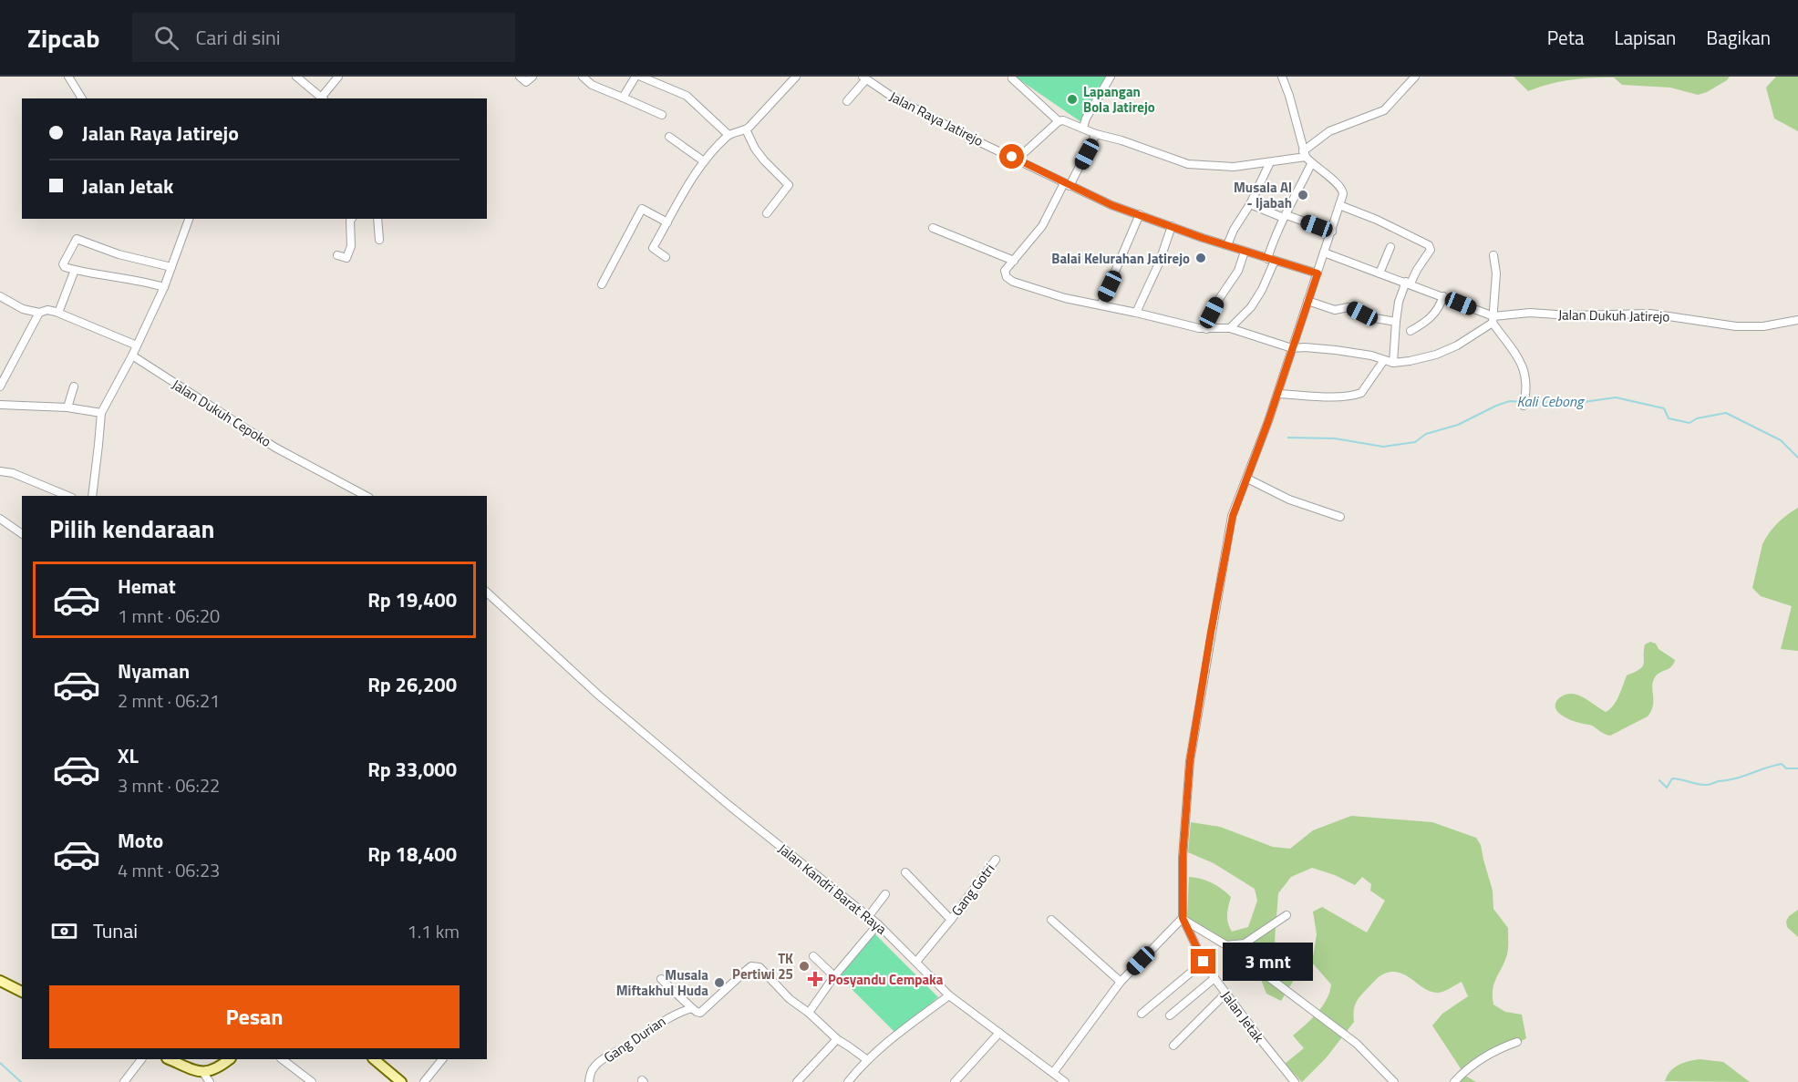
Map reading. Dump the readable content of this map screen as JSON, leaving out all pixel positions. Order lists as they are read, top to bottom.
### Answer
{
  "streets": {
    "street": [
      "Jalan Raya Jatirejo",
      "Jalan Dukuh Jatirejo",
      "Jalan Dukuh Cepoko",
      "Jalan Kandri Barat Raya",
      "Gang Gotri",
      "Jalan Jetak",
      "Gang Durian"
    ]
  },
  "crossings": [
    ["Jalan Kandri Barat Raya", "Gang Gotri"]
  ],
  "water": ["Kali Cebong"],
  "places": {
    "other": [
      "Lapangan Bola Jatirejo",
      "Musala Al - Ijabah",
      "Balai Kelurahan Jatirejo",
      "TK Pertiwi 25",
      "Musala Miftakhul Huda"
    ],
    "health": ["Posyandu Cempaka"]
  },
  "page": {
    "header": "Zipcab",
    "search": "Cari di sini",
    "nav": ["Peta", "Lapisan", "Bagikan"],
    "banner": ["Jalan Raya Jatirejo", "Jalan Jetak"],
    "heading": "Pilih kendaraan",
    "list": [
      {
        "name": "Hemat",
        "note": "1 mnt · 06:20",
        "value": "Rp 19,400"
      },
      {
        "name": "Nyaman",
        "note": "2 mnt · 06:21",
        "value": "Rp 26,200"
      },
      {
        "name": "XL",
        "note": "3 mnt · 06:22",
        "value": "Rp 33,000"
      },
      {
        "name": "Moto",
        "note": "4 mnt · 06:23",
        "value": "Rp 18,400"
      }
    ],
    "pay": ["Tunai", "1.1 km"],
    "bubble": "3 mnt",
    "buttons": "Pesan"
  }
}
